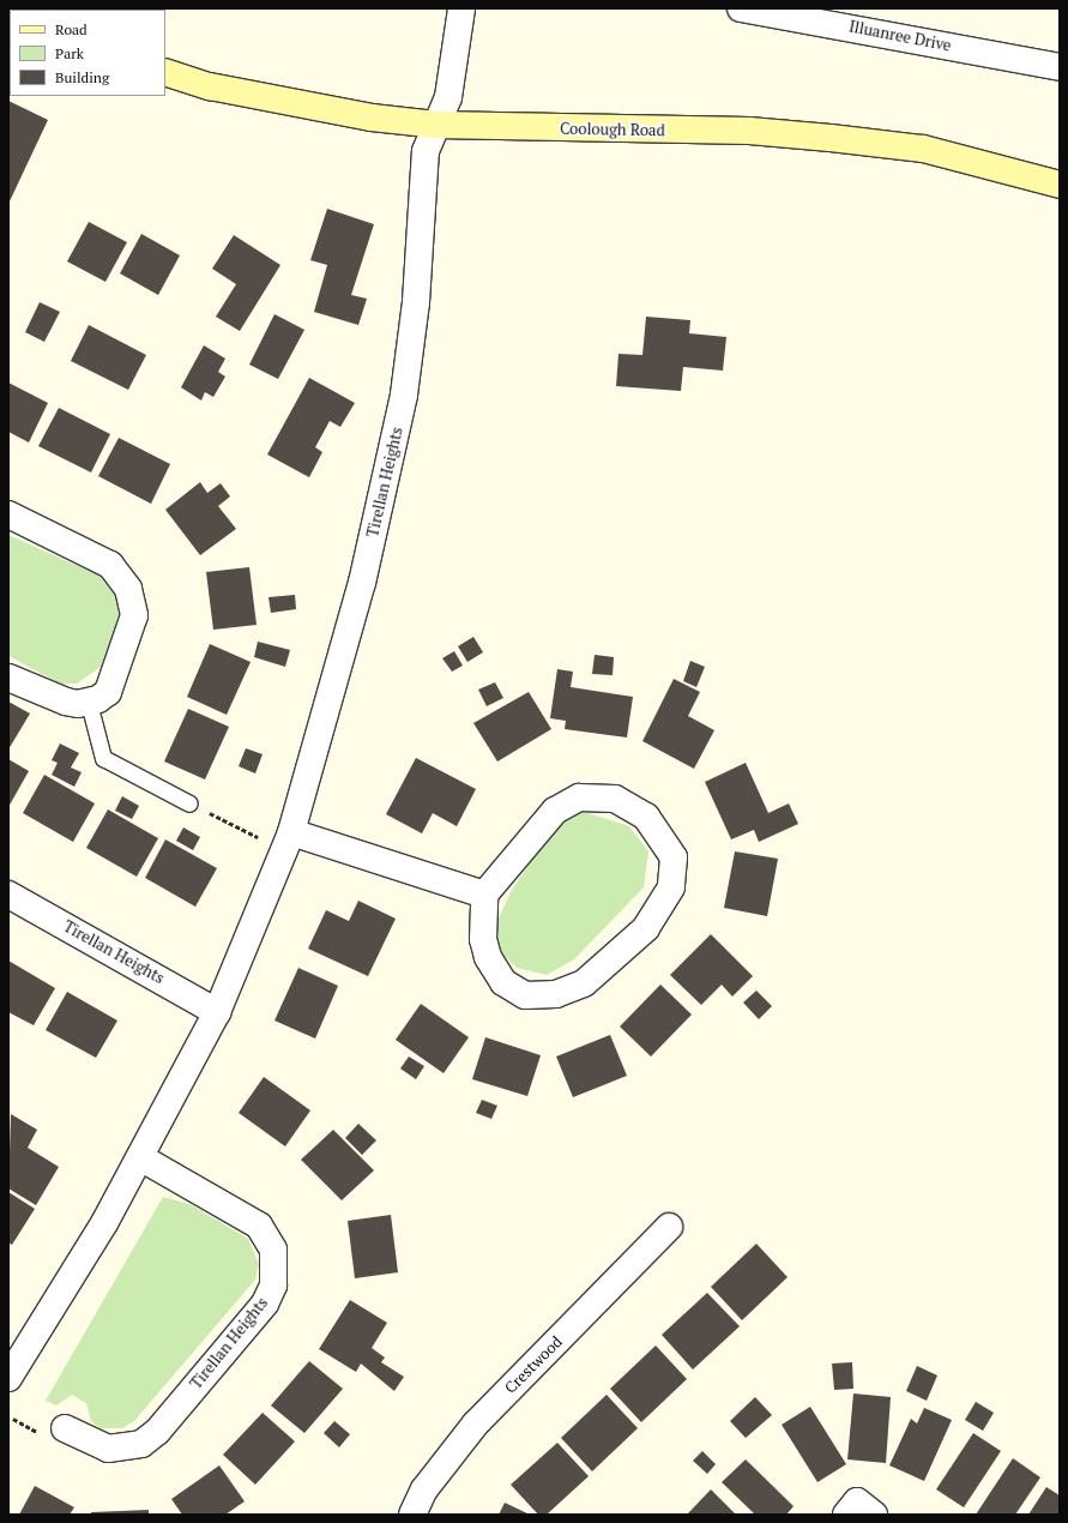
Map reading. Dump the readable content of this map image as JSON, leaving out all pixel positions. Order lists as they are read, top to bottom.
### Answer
{
  "streets": {
    "street": [
      "Illuanree Drive",
      "Coolough Road",
      "Tirellan Heights",
      "Crestwood"
    ]
  },
  "crossings": [
    ["Coolough Road", "Tirellan Heights"]
  ],
  "legend": ["Road", "Park", "Building"]
}
